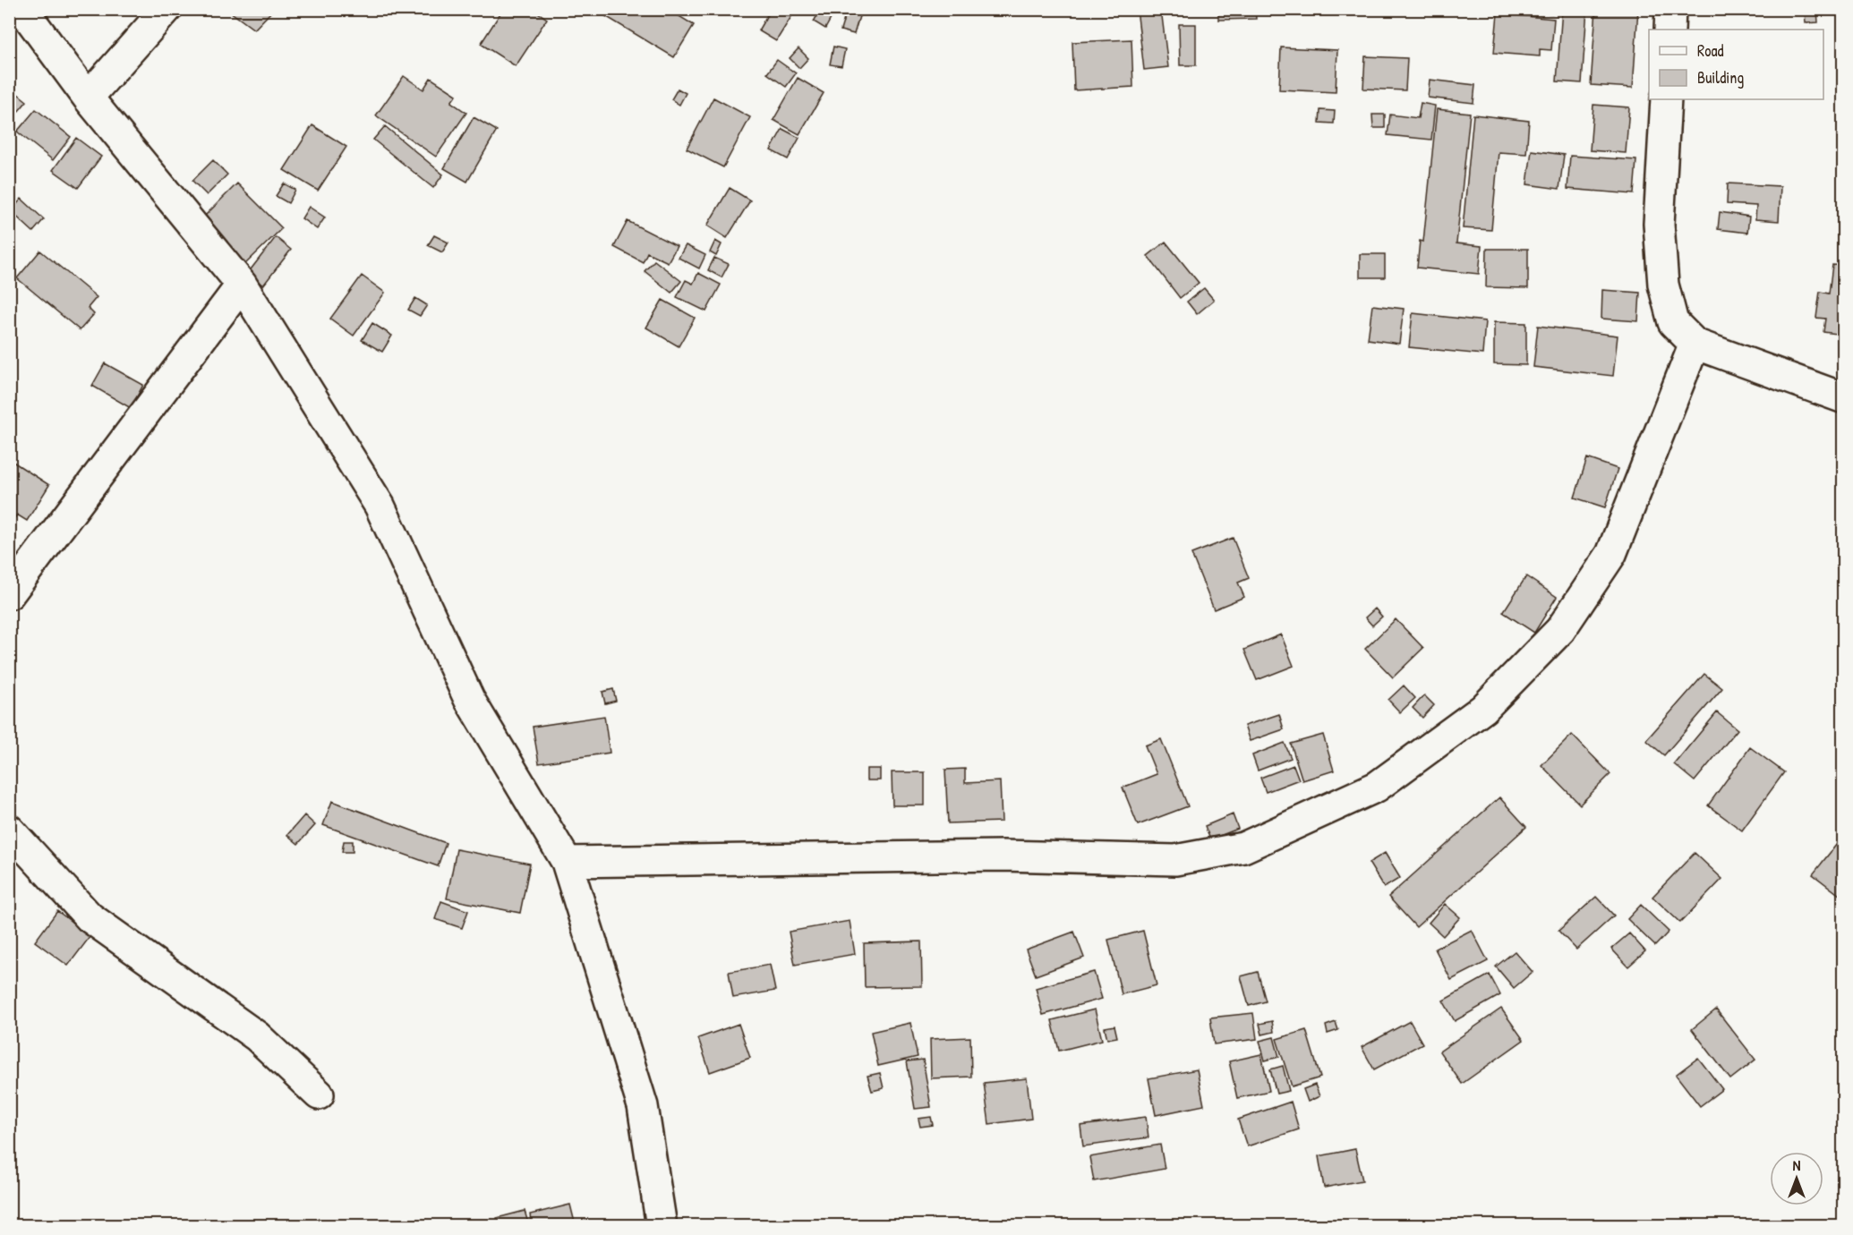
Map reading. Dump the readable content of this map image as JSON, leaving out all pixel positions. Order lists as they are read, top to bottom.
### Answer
{
  "legend": ["Road", "Building"],
  "north": "top"
}
